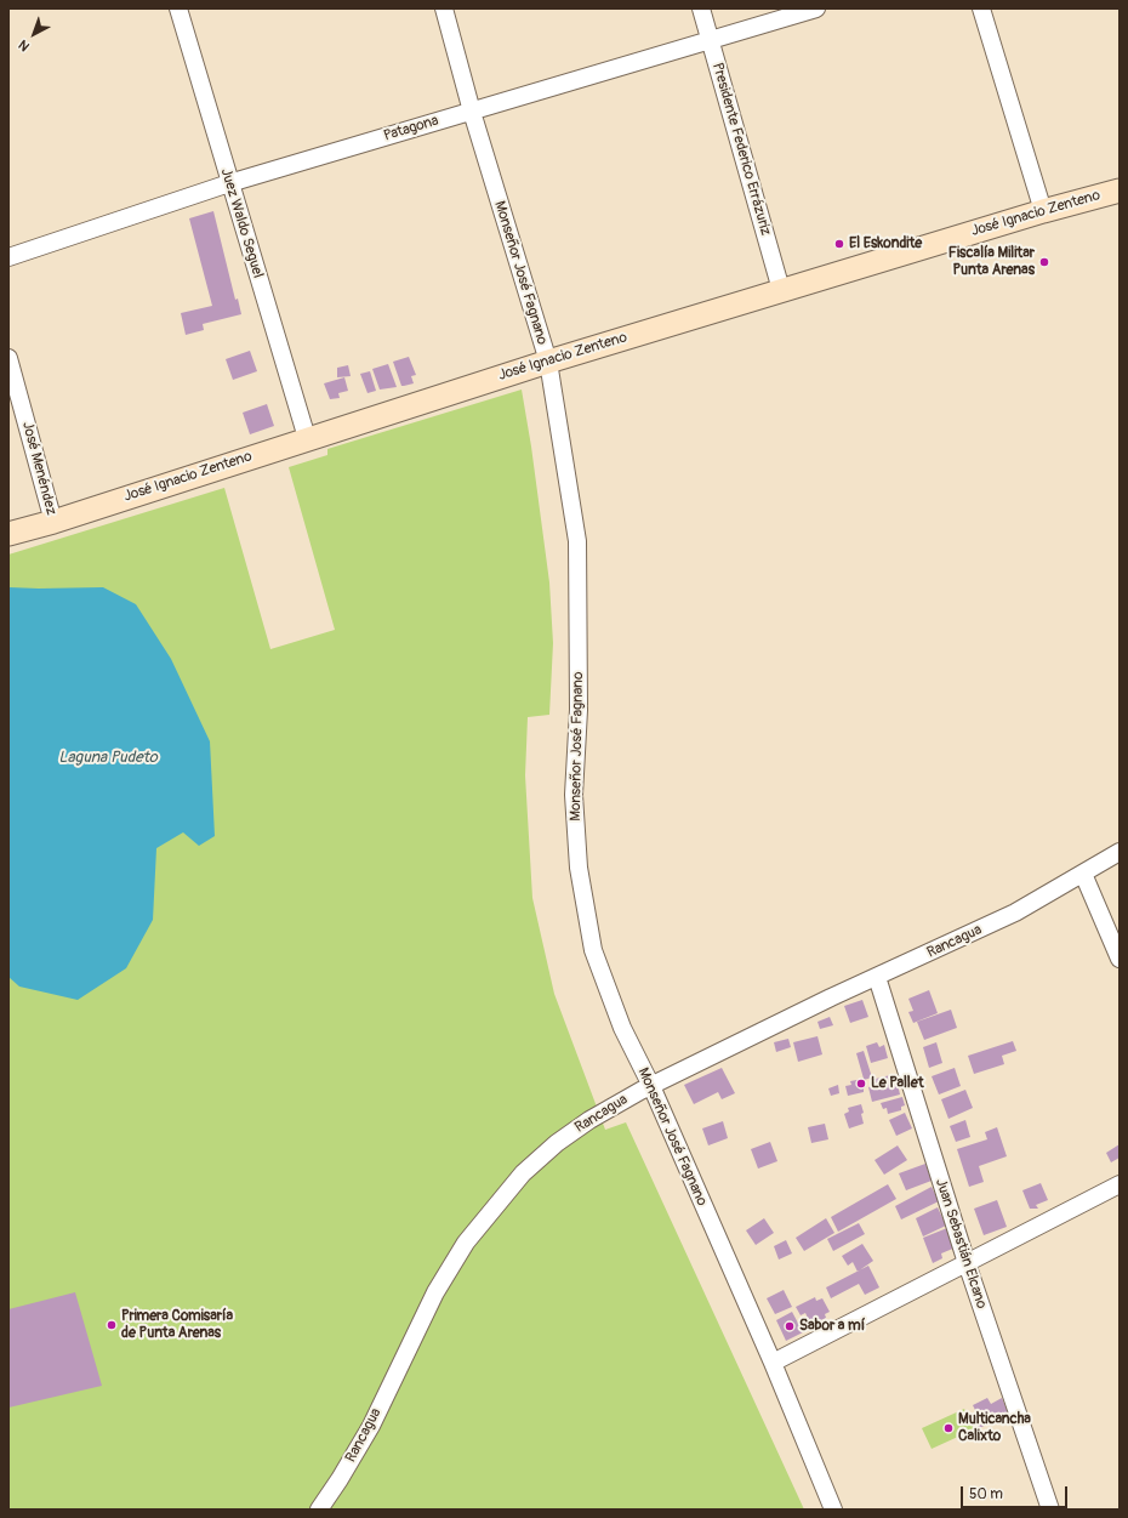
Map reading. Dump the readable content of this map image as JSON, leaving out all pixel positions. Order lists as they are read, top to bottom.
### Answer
{
  "streets": {
    "street": [
      "Patagona",
      "Presidente Federico Errázuriz",
      "José Ignacio Zenteno",
      "Juez Waldo Seguel",
      "Monseñor José Fagnano",
      "José Menéndez",
      "Rancagua",
      "Juan Sebastián Elcano"
    ]
  },
  "crossings": [
    ["Patagona", "Presidente Federico Errázuriz"],
    ["Patagona", "Juez Waldo Seguel"],
    ["Patagona", "Monseñor José Fagnano"],
    ["Presidente Federico Errázuriz", "José Ignacio Zenteno"],
    ["José Ignacio Zenteno", "Juez Waldo Seguel"],
    ["José Ignacio Zenteno", "Monseñor José Fagnano"],
    ["José Ignacio Zenteno", "José Menéndez"],
    ["Monseñor José Fagnano", "Rancagua"],
    ["Rancagua", "Juan Sebastián Elcano"]
  ],
  "water": ["Laguna Pudeto"],
  "places": [
    "El Eskondite",
    "Fiscalía Militar Punta Arenas",
    "Le Pallet",
    "Primera Comisaría de Punta Arenas",
    "Sabor a mí",
    "Multicancha Calixto"
  ],
  "scale_bar": "50 m",
  "north": "bottom left"
}
